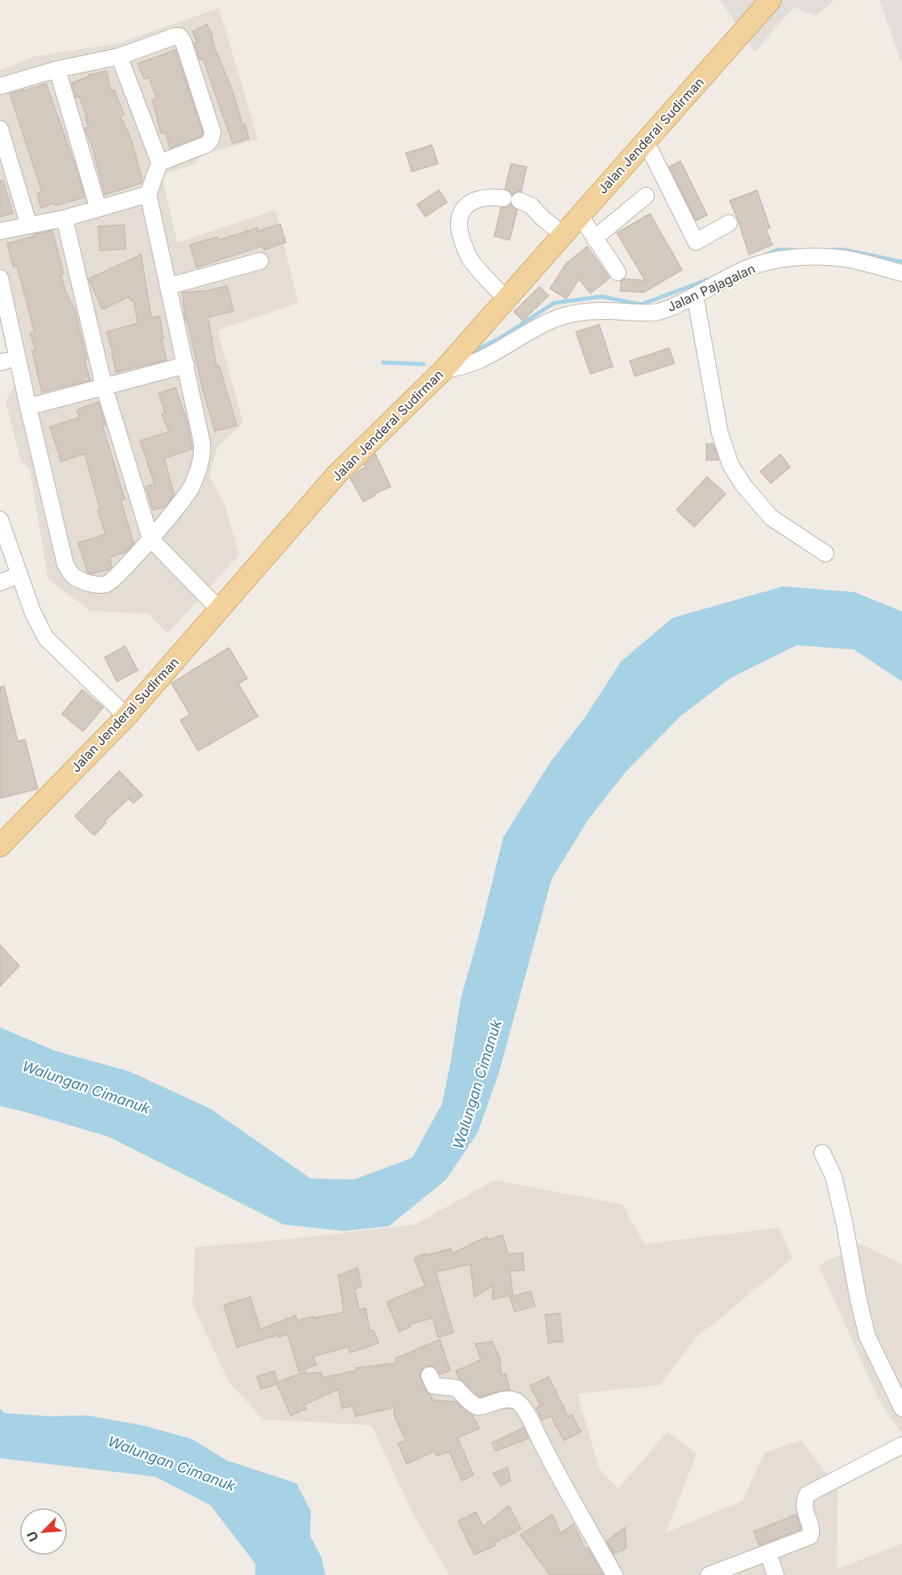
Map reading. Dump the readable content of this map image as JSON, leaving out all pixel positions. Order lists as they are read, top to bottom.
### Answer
{
  "streets": {
    "main road": ["Jalan Jenderal Sudirman"],
    "street": ["Jalan Pajagalan"]
  },
  "crossings": [
    ["Jalan Jenderal Sudirman", "Jalan Pajagalan"]
  ],
  "water": ["Walungan Cimanuk"],
  "north": "bottom left"
}
